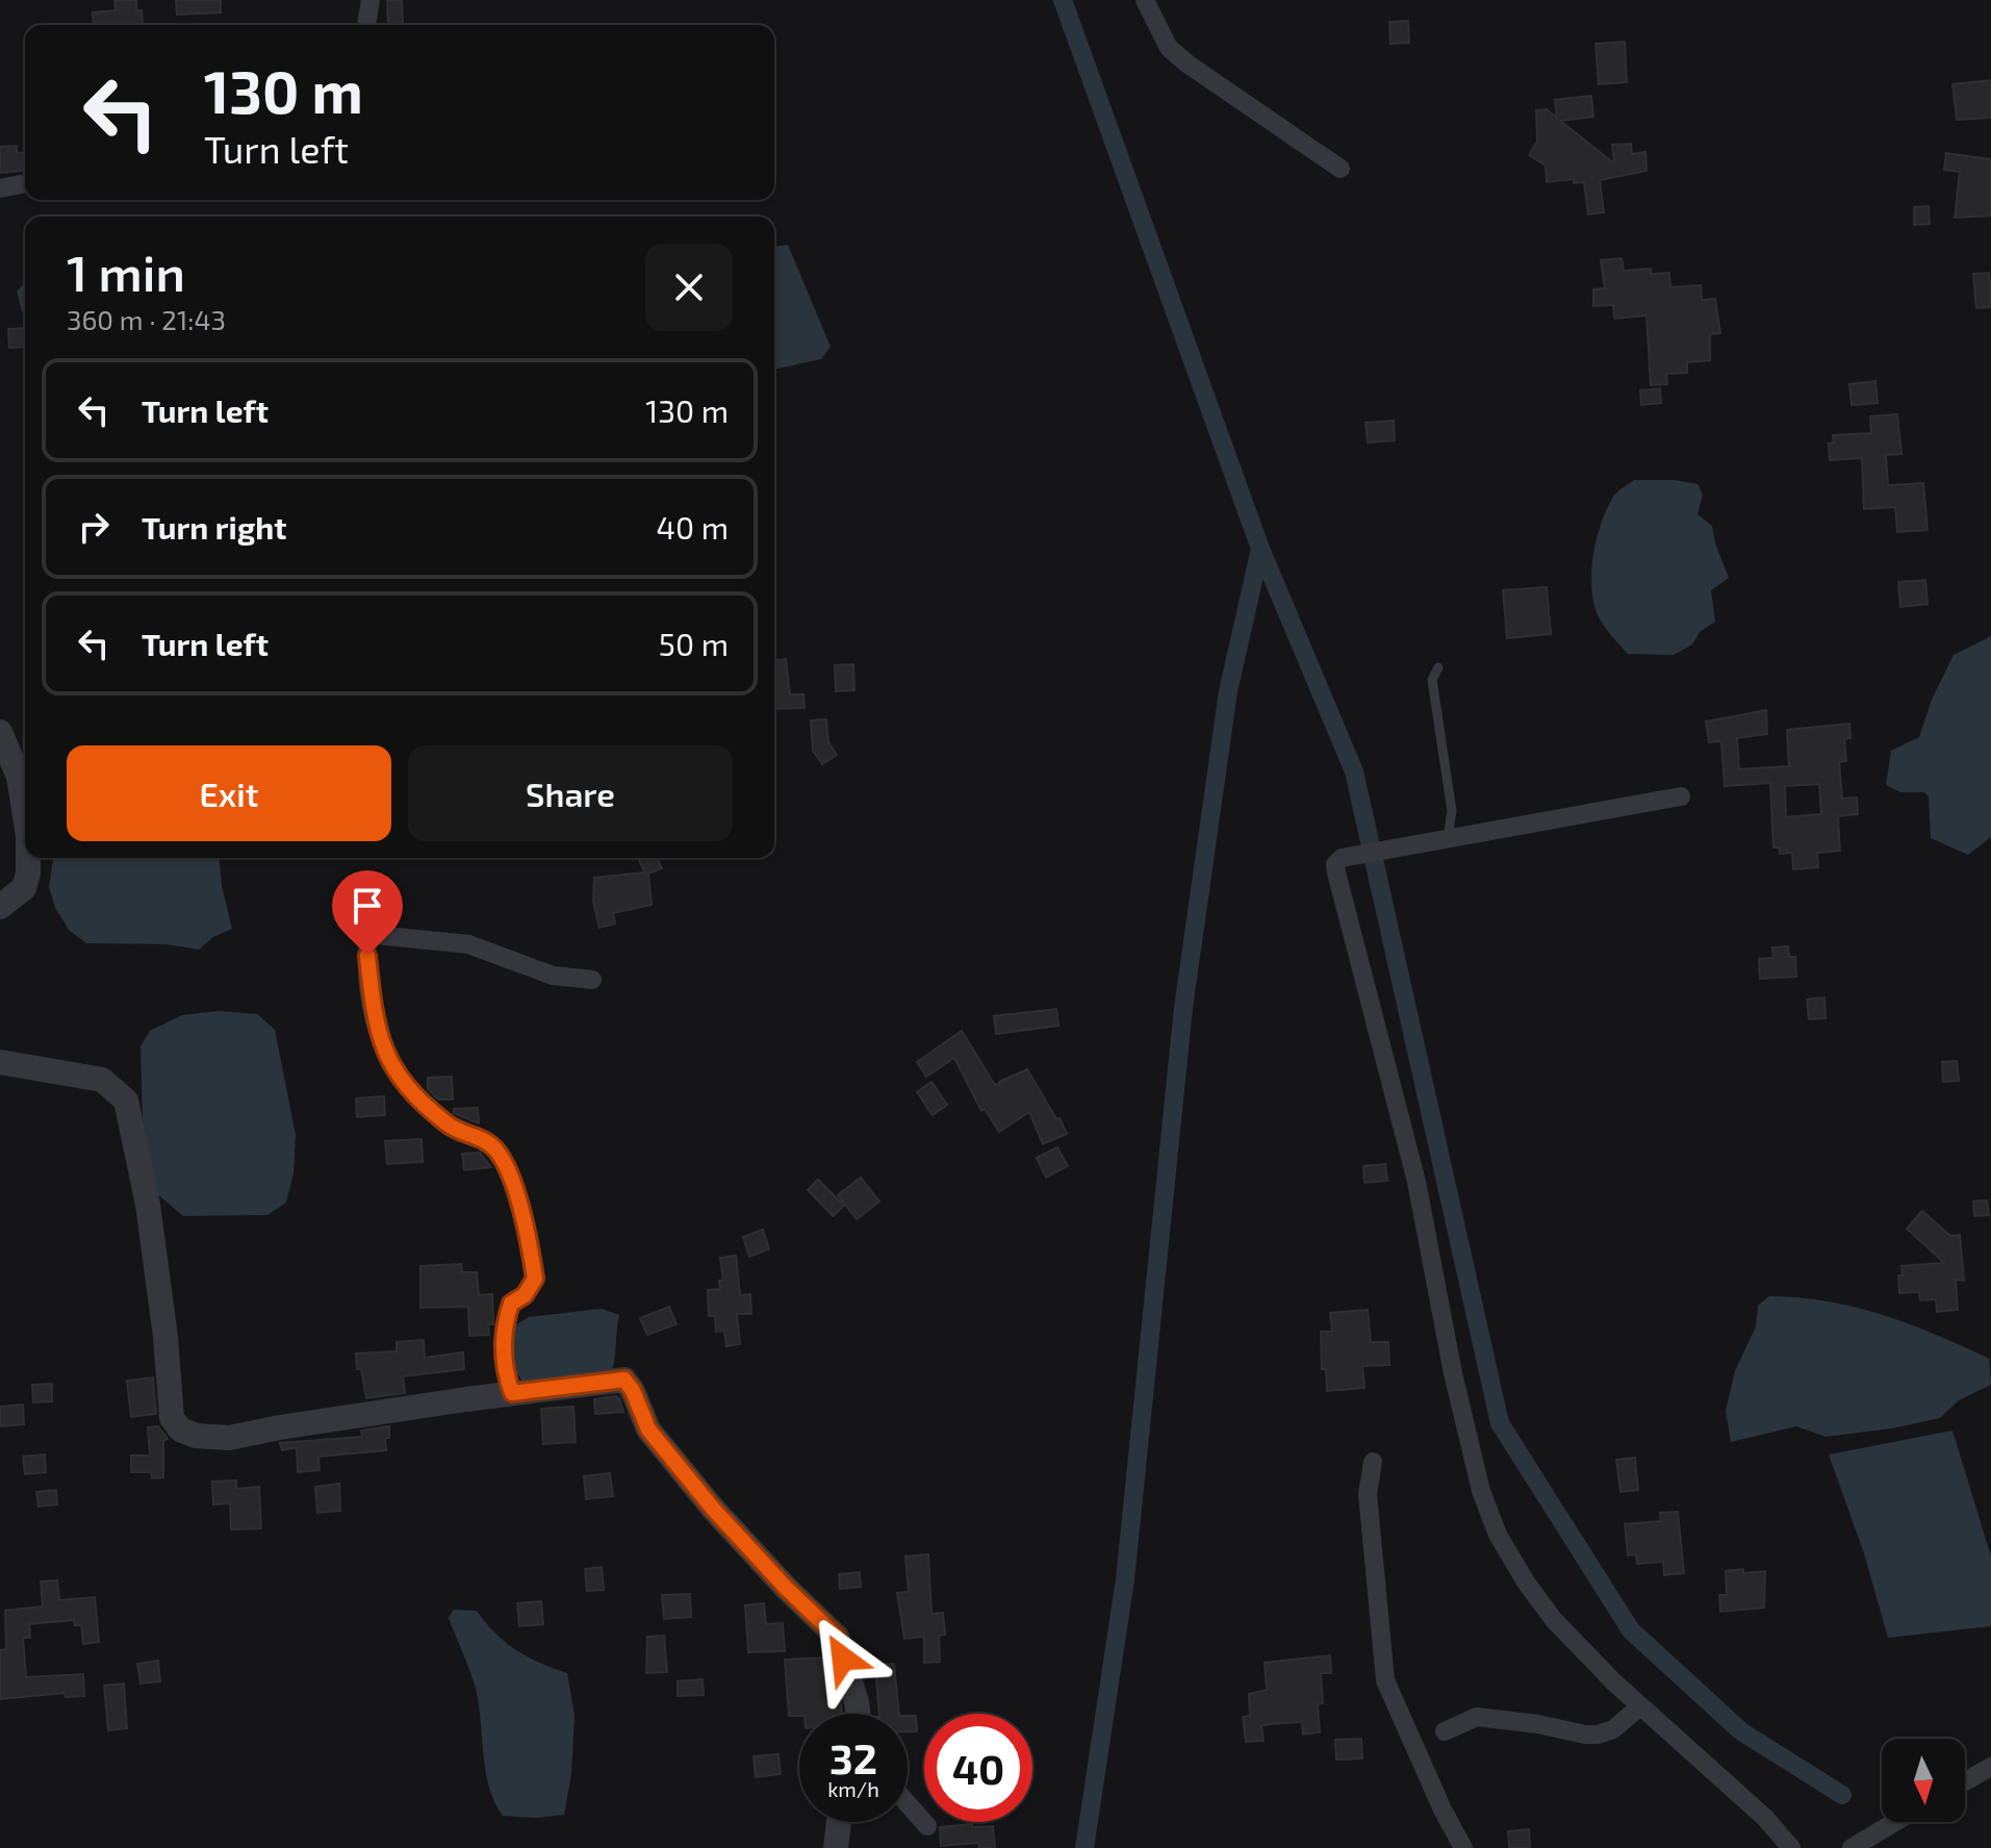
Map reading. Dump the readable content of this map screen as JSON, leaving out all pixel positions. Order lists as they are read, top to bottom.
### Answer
{
  "north": "bottom",
  "page": {
    "turn": ["130 m", "Turn left"],
    "heading": ["1 min", "360 m · 21:43"],
    "list": [
      {
        "name": "Turn left",
        "value": "130 m"
      },
      {
        "name": "Turn right",
        "value": "40 m"
      },
      {
        "name": "Turn left",
        "value": "50 m"
      }
    ],
    "buttons": ["Exit", "Share"],
    "speed": "32 km/h",
    "limit": "40"
  }
}
